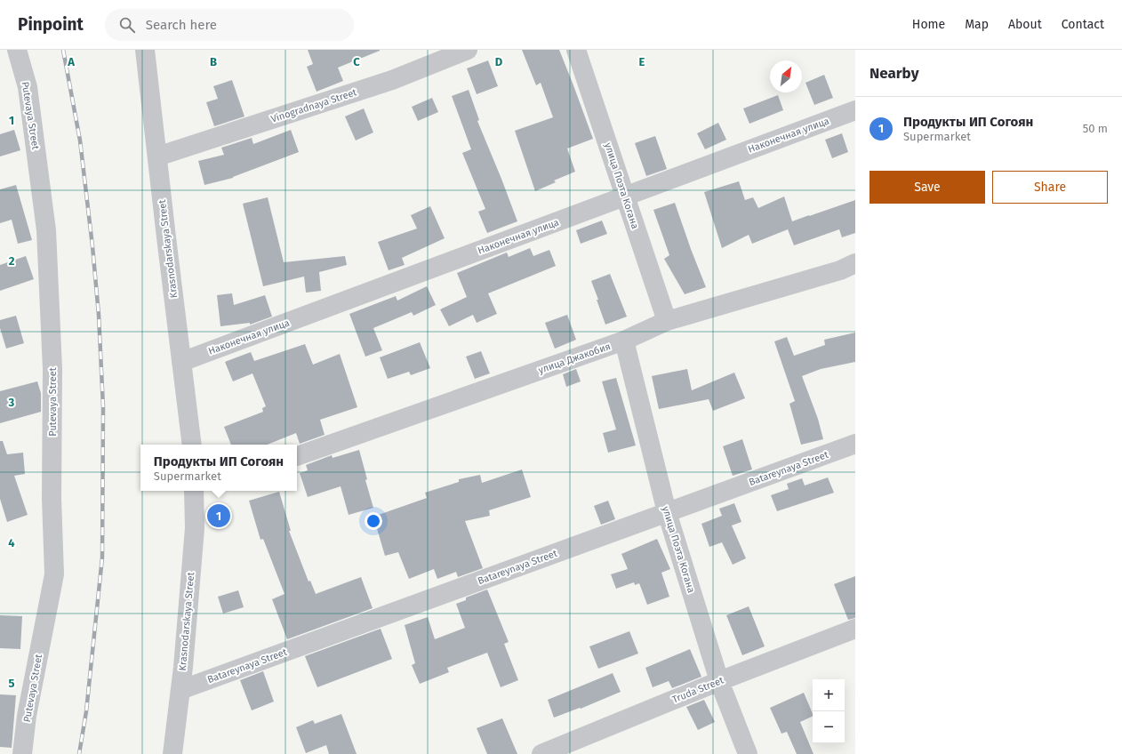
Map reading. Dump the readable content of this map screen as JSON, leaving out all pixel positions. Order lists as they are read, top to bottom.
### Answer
{
  "streets": {
    "street": [
      "Vinogradnaya Street",
      "Putevaya Street",
      "Наконечная улица",
      "улица Поэта Когана",
      "Krasnodarskaya Street",
      "улица Джакобия",
      "Batareynaya Street",
      "Truda Street"
    ]
  },
  "crossings": [
    ["Vinogradnaya Street", "Krasnodarskaya Street"],
    ["Наконечная улица", "улица Поэта Когана"],
    ["Наконечная улица", "Krasnodarskaya Street"],
    ["улица Поэта Когана", "улица Джакобия"],
    ["улица Поэта Когана", "Batareynaya Street"],
    ["улица Поэта Когана", "Truda Street"],
    ["Krasnodarskaya Street", "Batareynaya Street"]
  ],
  "north": "top right",
  "page": {
    "header": "Pinpoint",
    "search": "Search here",
    "nav": [
      "Home",
      "Map",
      "About",
      "Contact"
    ],
    "heading": "Nearby",
    "list": [
      {
        "mark": "1",
        "name": "Продукты ИП Согоян",
        "note": "Supermarket",
        "value": "50 m"
      }
    ],
    "buttons": ["Save", "Share"],
    "popup": ["Продукты ИП Согоян", "Supermarket"],
    "pins": "1",
    "map_buttons": ["+", "−"]
  },
  "grid": {
    "columns": [
      "A",
      "B",
      "C",
      "D",
      "E"
    ],
    "rows": [
      "1",
      "2",
      "3",
      "4",
      "5"
    ]
  }
}
